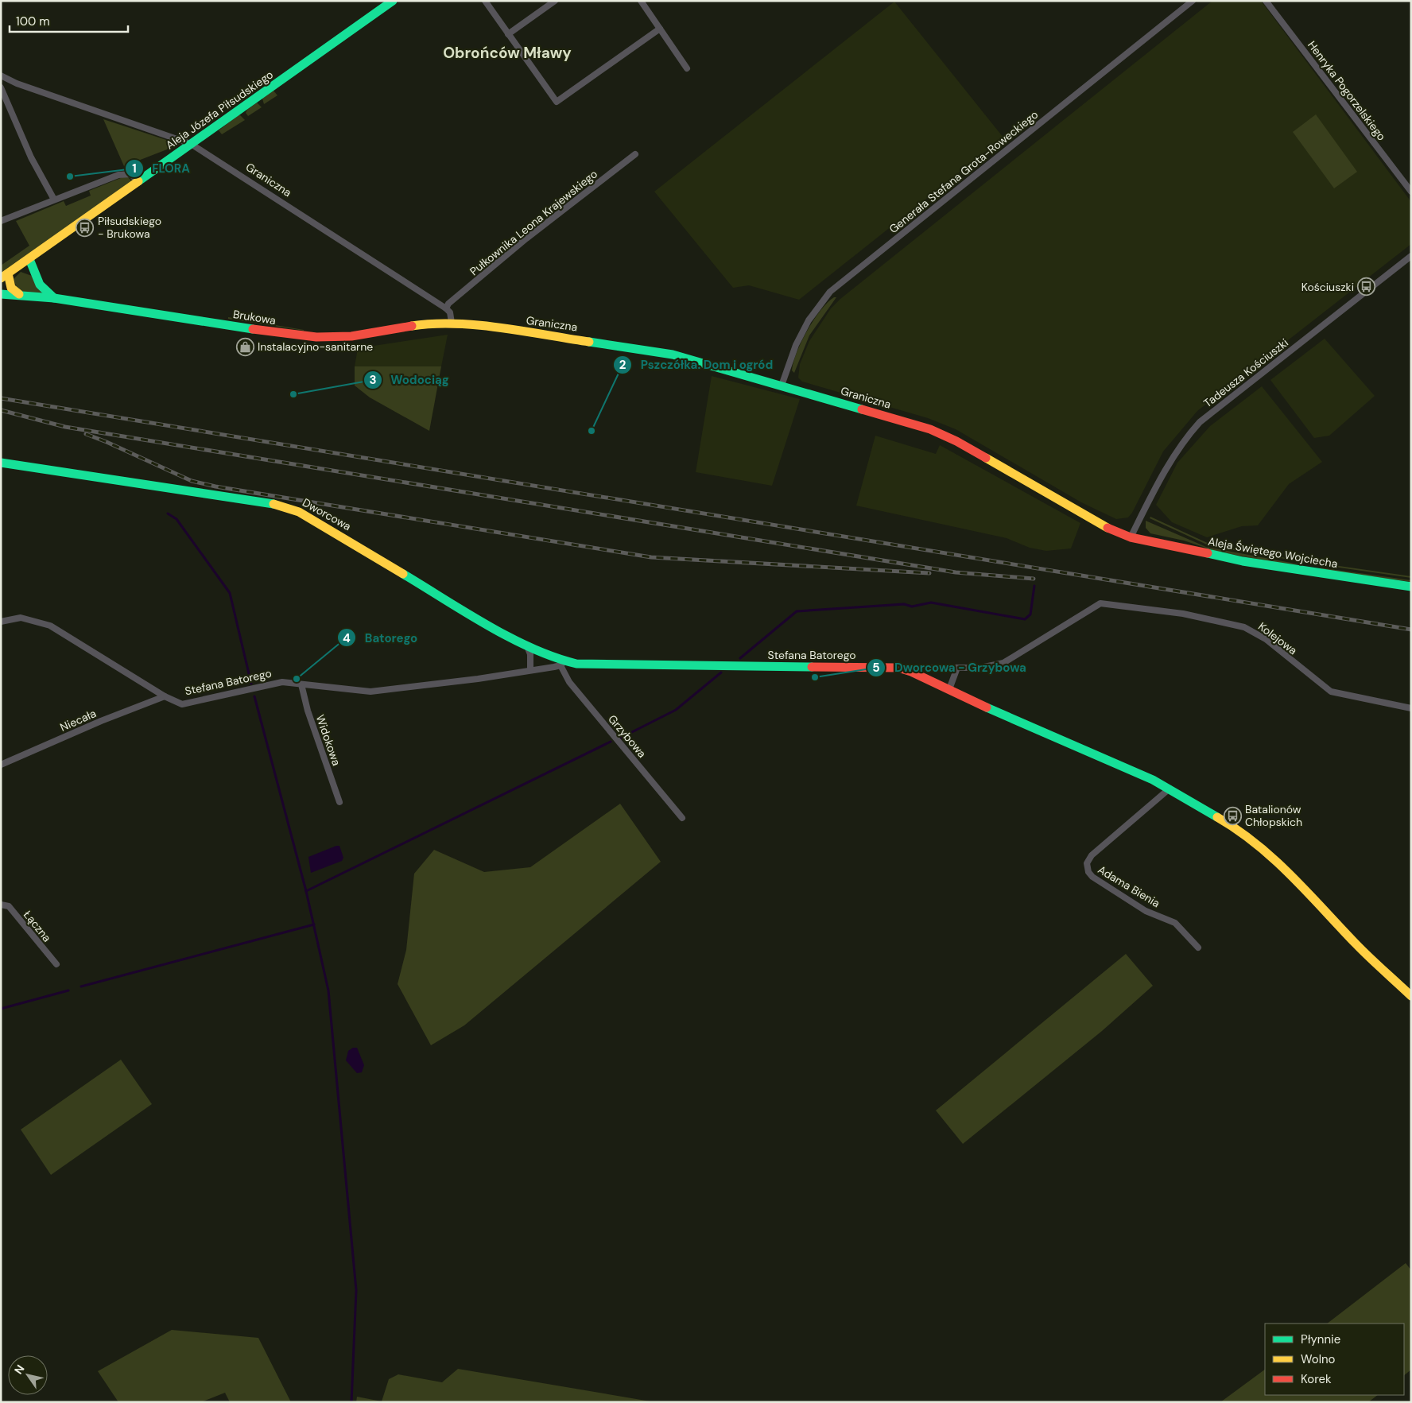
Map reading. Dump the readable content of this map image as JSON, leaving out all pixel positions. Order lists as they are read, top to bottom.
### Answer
{
  "streets": {
    "street": [
      "Henryka Pogorzelskiego",
      "Aleja Józefa Piłsudskiego",
      "Generała Stefana Grota-Roweckiego",
      "Graniczna",
      "Pułkownika Leona Krajewskiego",
      "Brukowa",
      "Tadeusza Kościuszki",
      "Dworcowa",
      "Aleja Świętego Wojciecha",
      "Kolejowa",
      "Stefana Batorego",
      "Niecała",
      "Grzybowa",
      "Widokowa",
      "Adama Bienia",
      "Łączna"
    ]
  },
  "crossings": [
    ["Aleja Józefa Piłsudskiego", "Graniczna"],
    ["Generała Stefana Grota-Roweckiego", "Graniczna"],
    ["Graniczna", "Pułkownika Leona Krajewskiego"],
    ["Graniczna", "Brukowa"],
    ["Graniczna", "Tadeusza Kościuszki"],
    ["Graniczna", "Aleja Świętego Wojciecha"],
    ["Tadeusza Kościuszki", "Aleja Świętego Wojciecha"],
    ["Dworcowa", "Stefana Batorego"],
    ["Dworcowa", "Grzybowa"],
    ["Kolejowa", "Stefana Batorego"],
    ["Stefana Batorego", "Niecała"],
    ["Stefana Batorego", "Grzybowa"],
    ["Stefana Batorego", "Widokowa"]
  ],
  "districts": ["Obrońców Mławy"],
  "places": {
    "other": [
      "FLORA",
      "Wodociąg",
      "Pszczółka. Dom i ogród",
      "Dworcowa - Grzybowa",
      "Batorego"
    ],
    "bus stop": ["Piłsudskiego - Brukowa", "Kościuszki", "Batalionów Chłopskich"],
    "shop": ["Instalacyjno-sanitarne"]
  },
  "legend": ["Płynnie", "Wolno", "Korek"],
  "scale_bar": "100 m",
  "north": "top left"
}
